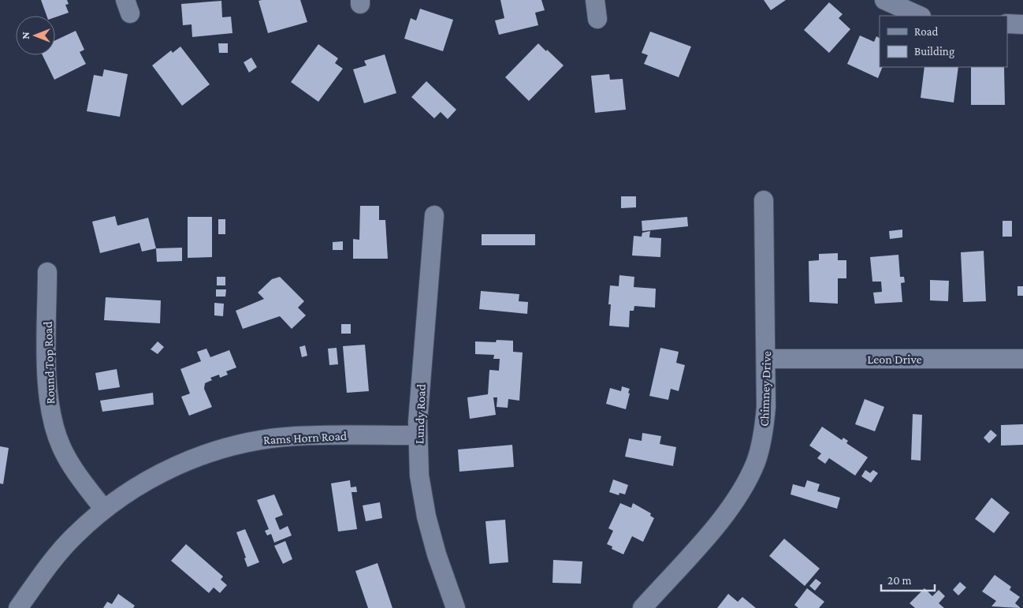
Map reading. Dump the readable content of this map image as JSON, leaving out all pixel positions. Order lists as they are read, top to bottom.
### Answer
{
  "streets": {
    "street": [
      "Leon Drive",
      "Round Top Road",
      "Chimney Drive",
      "Lundy Road",
      "Rams Horn Road"
    ]
  },
  "crossings": [
    ["Leon Drive", "Chimney Drive"],
    ["Round Top Road", "Rams Horn Road"],
    ["Lundy Road", "Rams Horn Road"]
  ],
  "legend": ["Road", "Building"],
  "scale_bar": "20 m",
  "north": "left"
}
